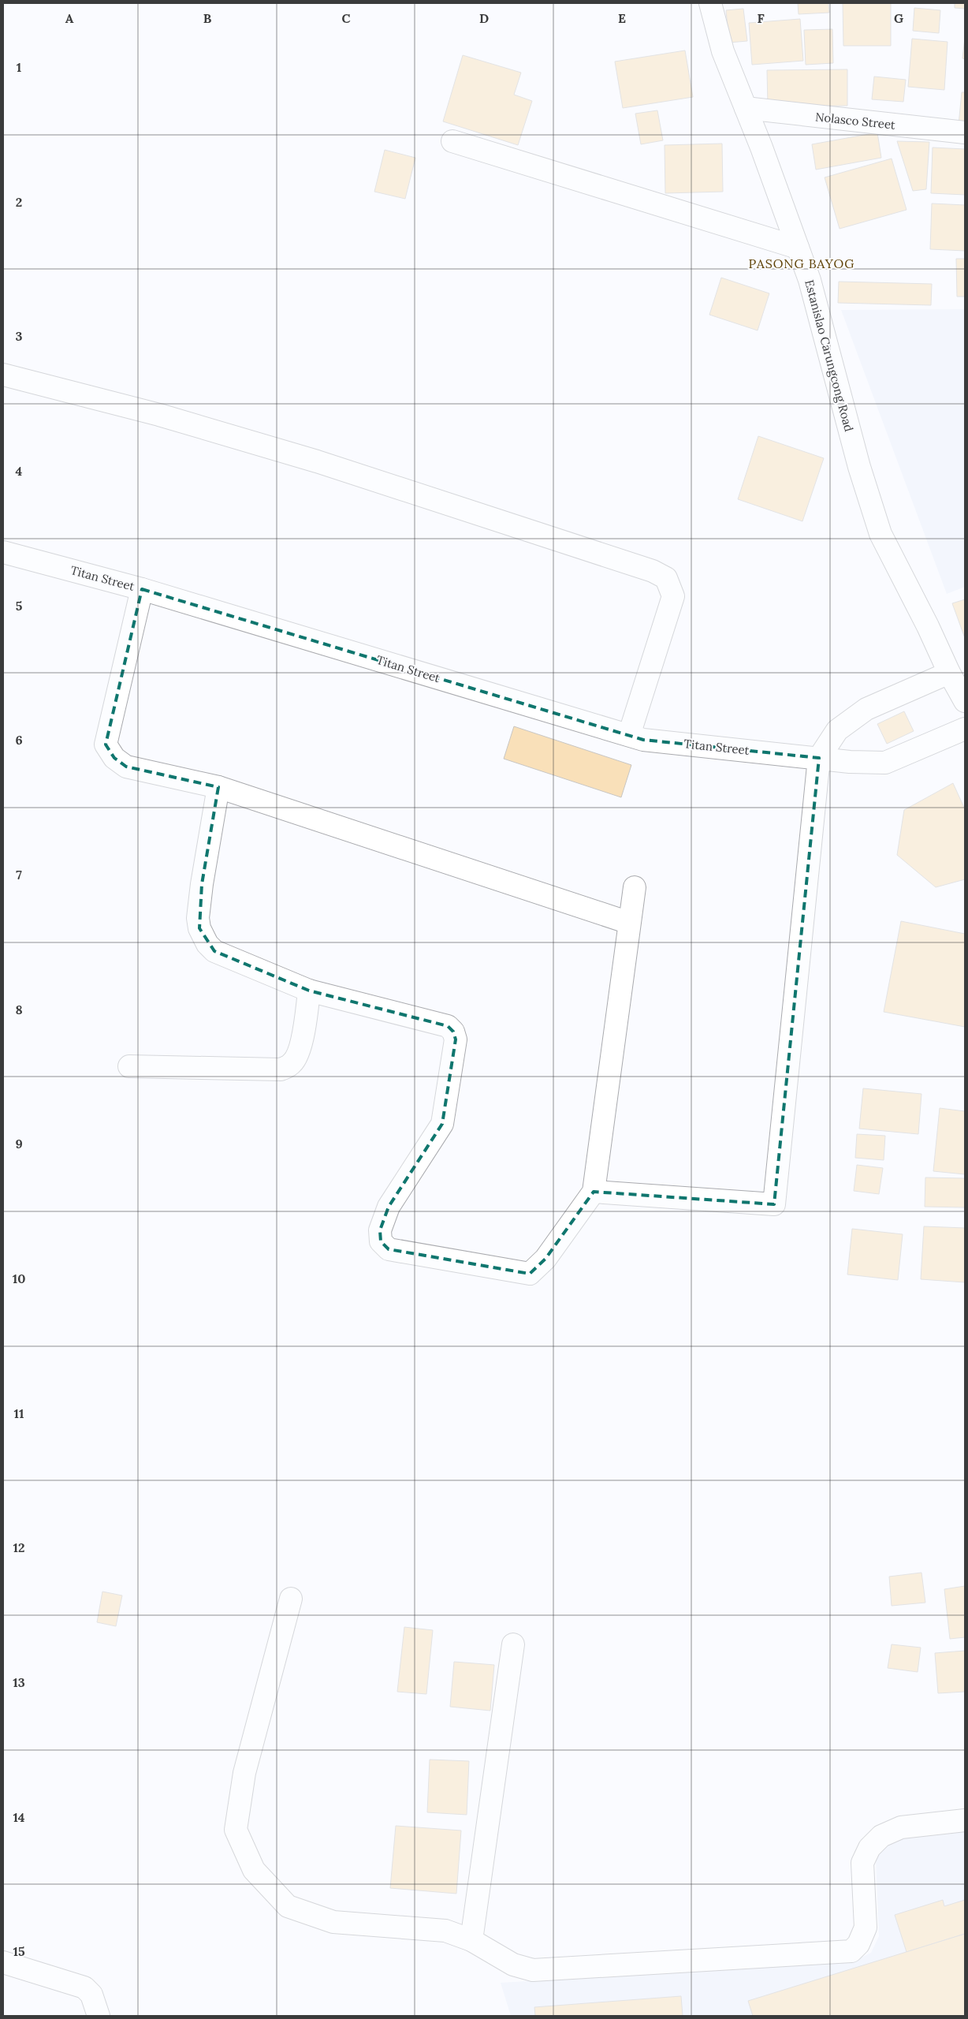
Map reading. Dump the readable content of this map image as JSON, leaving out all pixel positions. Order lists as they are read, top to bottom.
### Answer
{
  "streets": {
    "street": ["Nolasco Street", "Estanislao Carungcong Road", "Titan Street"]
  },
  "crossings": [
    ["Nolasco Street", "Estanislao Carungcong Road"]
  ],
  "districts": ["PASONG BAYOG"],
  "grid": {
    "columns": [
      "A",
      "B",
      "C",
      "D",
      "E",
      "F",
      "G"
    ],
    "rows": [
      "1",
      "2",
      "3",
      "4",
      "5",
      "6",
      "7",
      "8",
      "9",
      "10",
      "11",
      "12",
      "13",
      "14",
      "15"
    ]
  }
}
